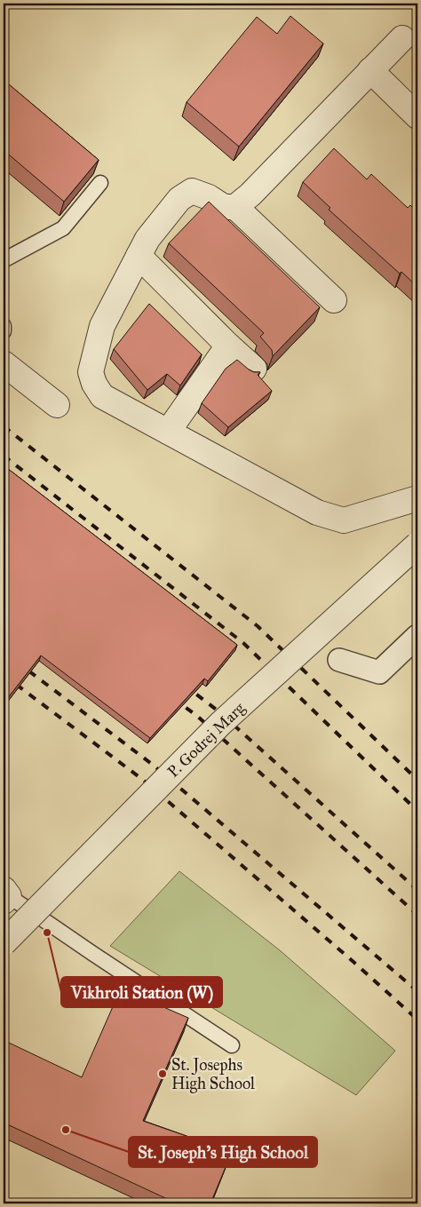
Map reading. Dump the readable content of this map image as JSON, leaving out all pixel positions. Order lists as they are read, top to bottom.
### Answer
{
  "streets": {
    "street": ["P. Godrej Marg"]
  },
  "places": ["Vikhroli Station (W)", "St. Josephs High School", "St. Joseph's High School"]
}
